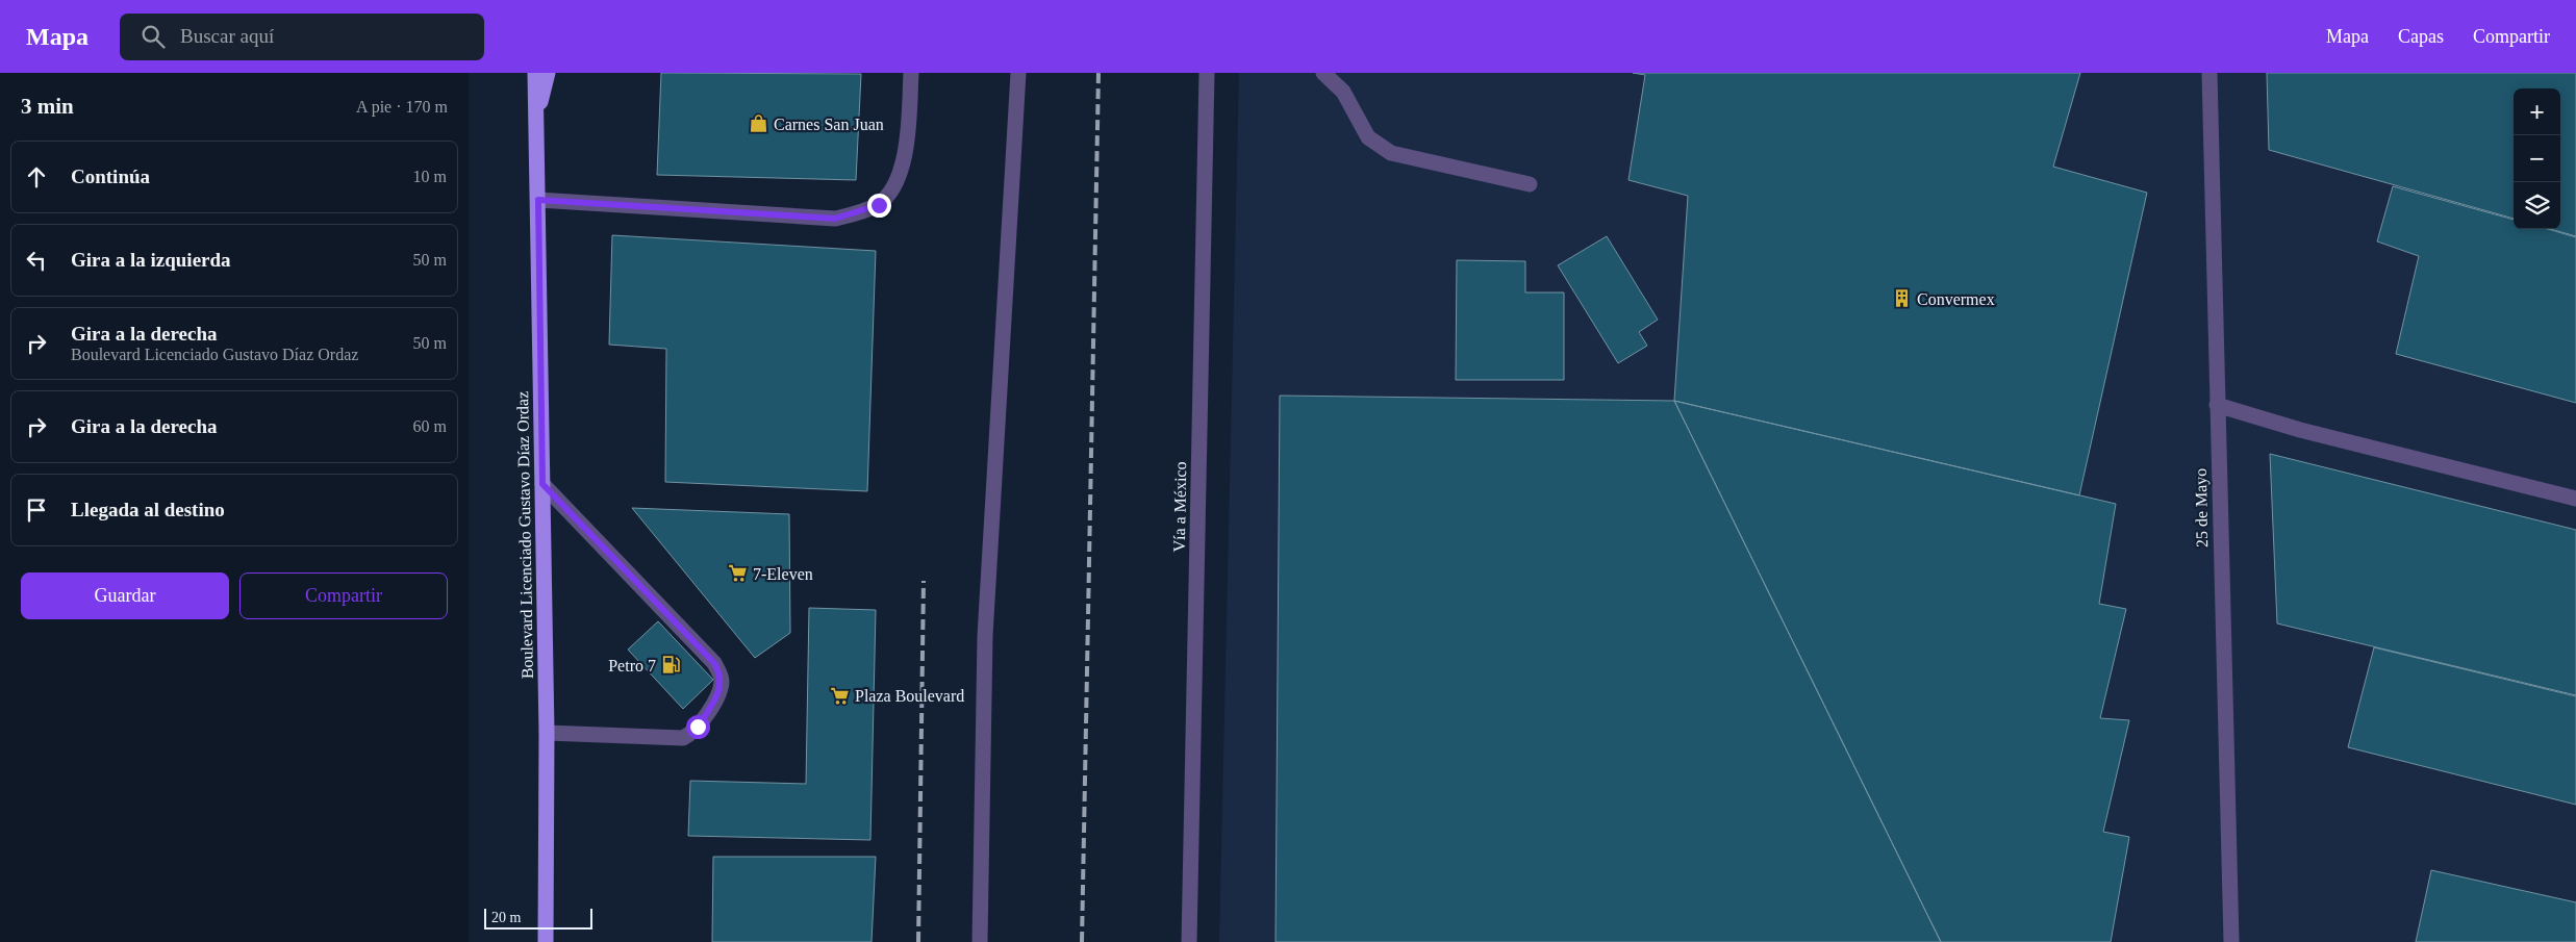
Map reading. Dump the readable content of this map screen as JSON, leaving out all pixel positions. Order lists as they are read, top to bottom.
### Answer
{
  "streets": {
    "main road": ["Boulevard Licenciado Gustavo Díaz Ordaz"],
    "street": ["Vía a México", "25 de Mayo"]
  },
  "places": {
    "shop": ["Carnes San Juan"],
    "building": ["Convermex"],
    "supermarket": ["7-Eleven", "Plaza Boulevard"],
    "fuel station": ["Petro 7"]
  },
  "scale_bar": "20 m",
  "page": {
    "header": "Mapa",
    "search": "Buscar aquí",
    "nav": ["Mapa", "Capas", "Compartir"],
    "heading": ["3 min", "A pie · 170 m"],
    "map_buttons": ["+", "−"],
    "list": [
      ["Continúa", "10 m"],
      ["Gira a la izquierda", "50 m"],
      ["Gira a la derecha", "Boulevard Licenciado Gustavo Díaz Ordaz", "50 m"],
      ["Gira a la derecha", "60 m"],
      "Llegada al destino"
    ],
    "buttons": ["Guardar", "Compartir"],
    "scale": "20 m"
  }
}
